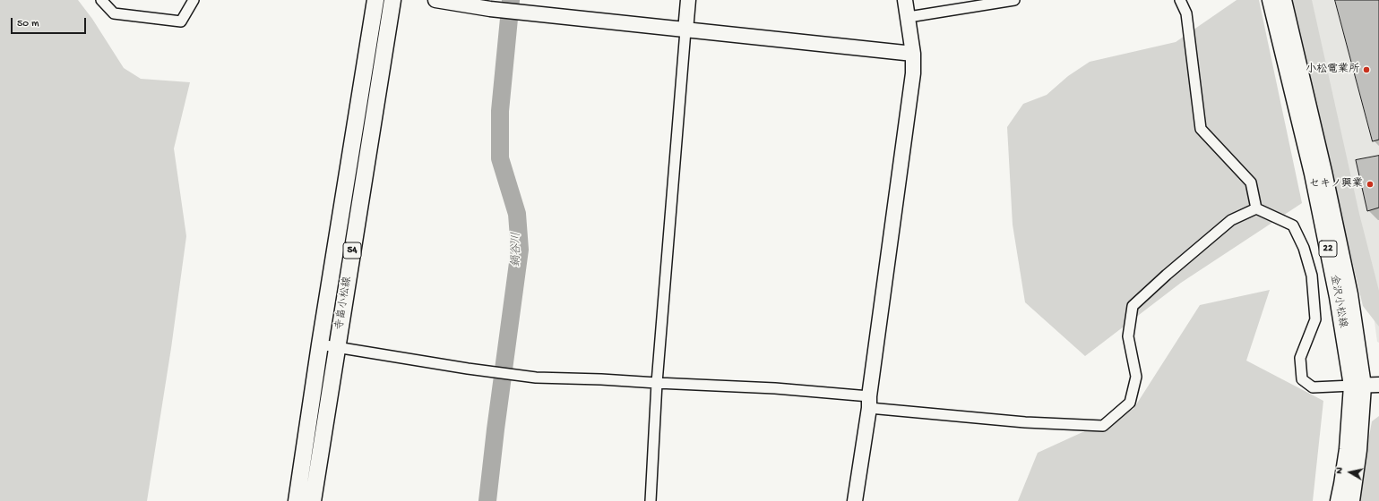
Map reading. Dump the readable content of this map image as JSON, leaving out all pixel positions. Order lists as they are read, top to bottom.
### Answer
{
  "streets": {
    "main road": [
      "22",
      "54",
      "金沢小松線",
      "寺畠小松線"
    ]
  },
  "water": ["鍋谷川"],
  "places": ["小松電業所", "セキノ興業"],
  "scale_bar": "50 m",
  "north": "left"
}
